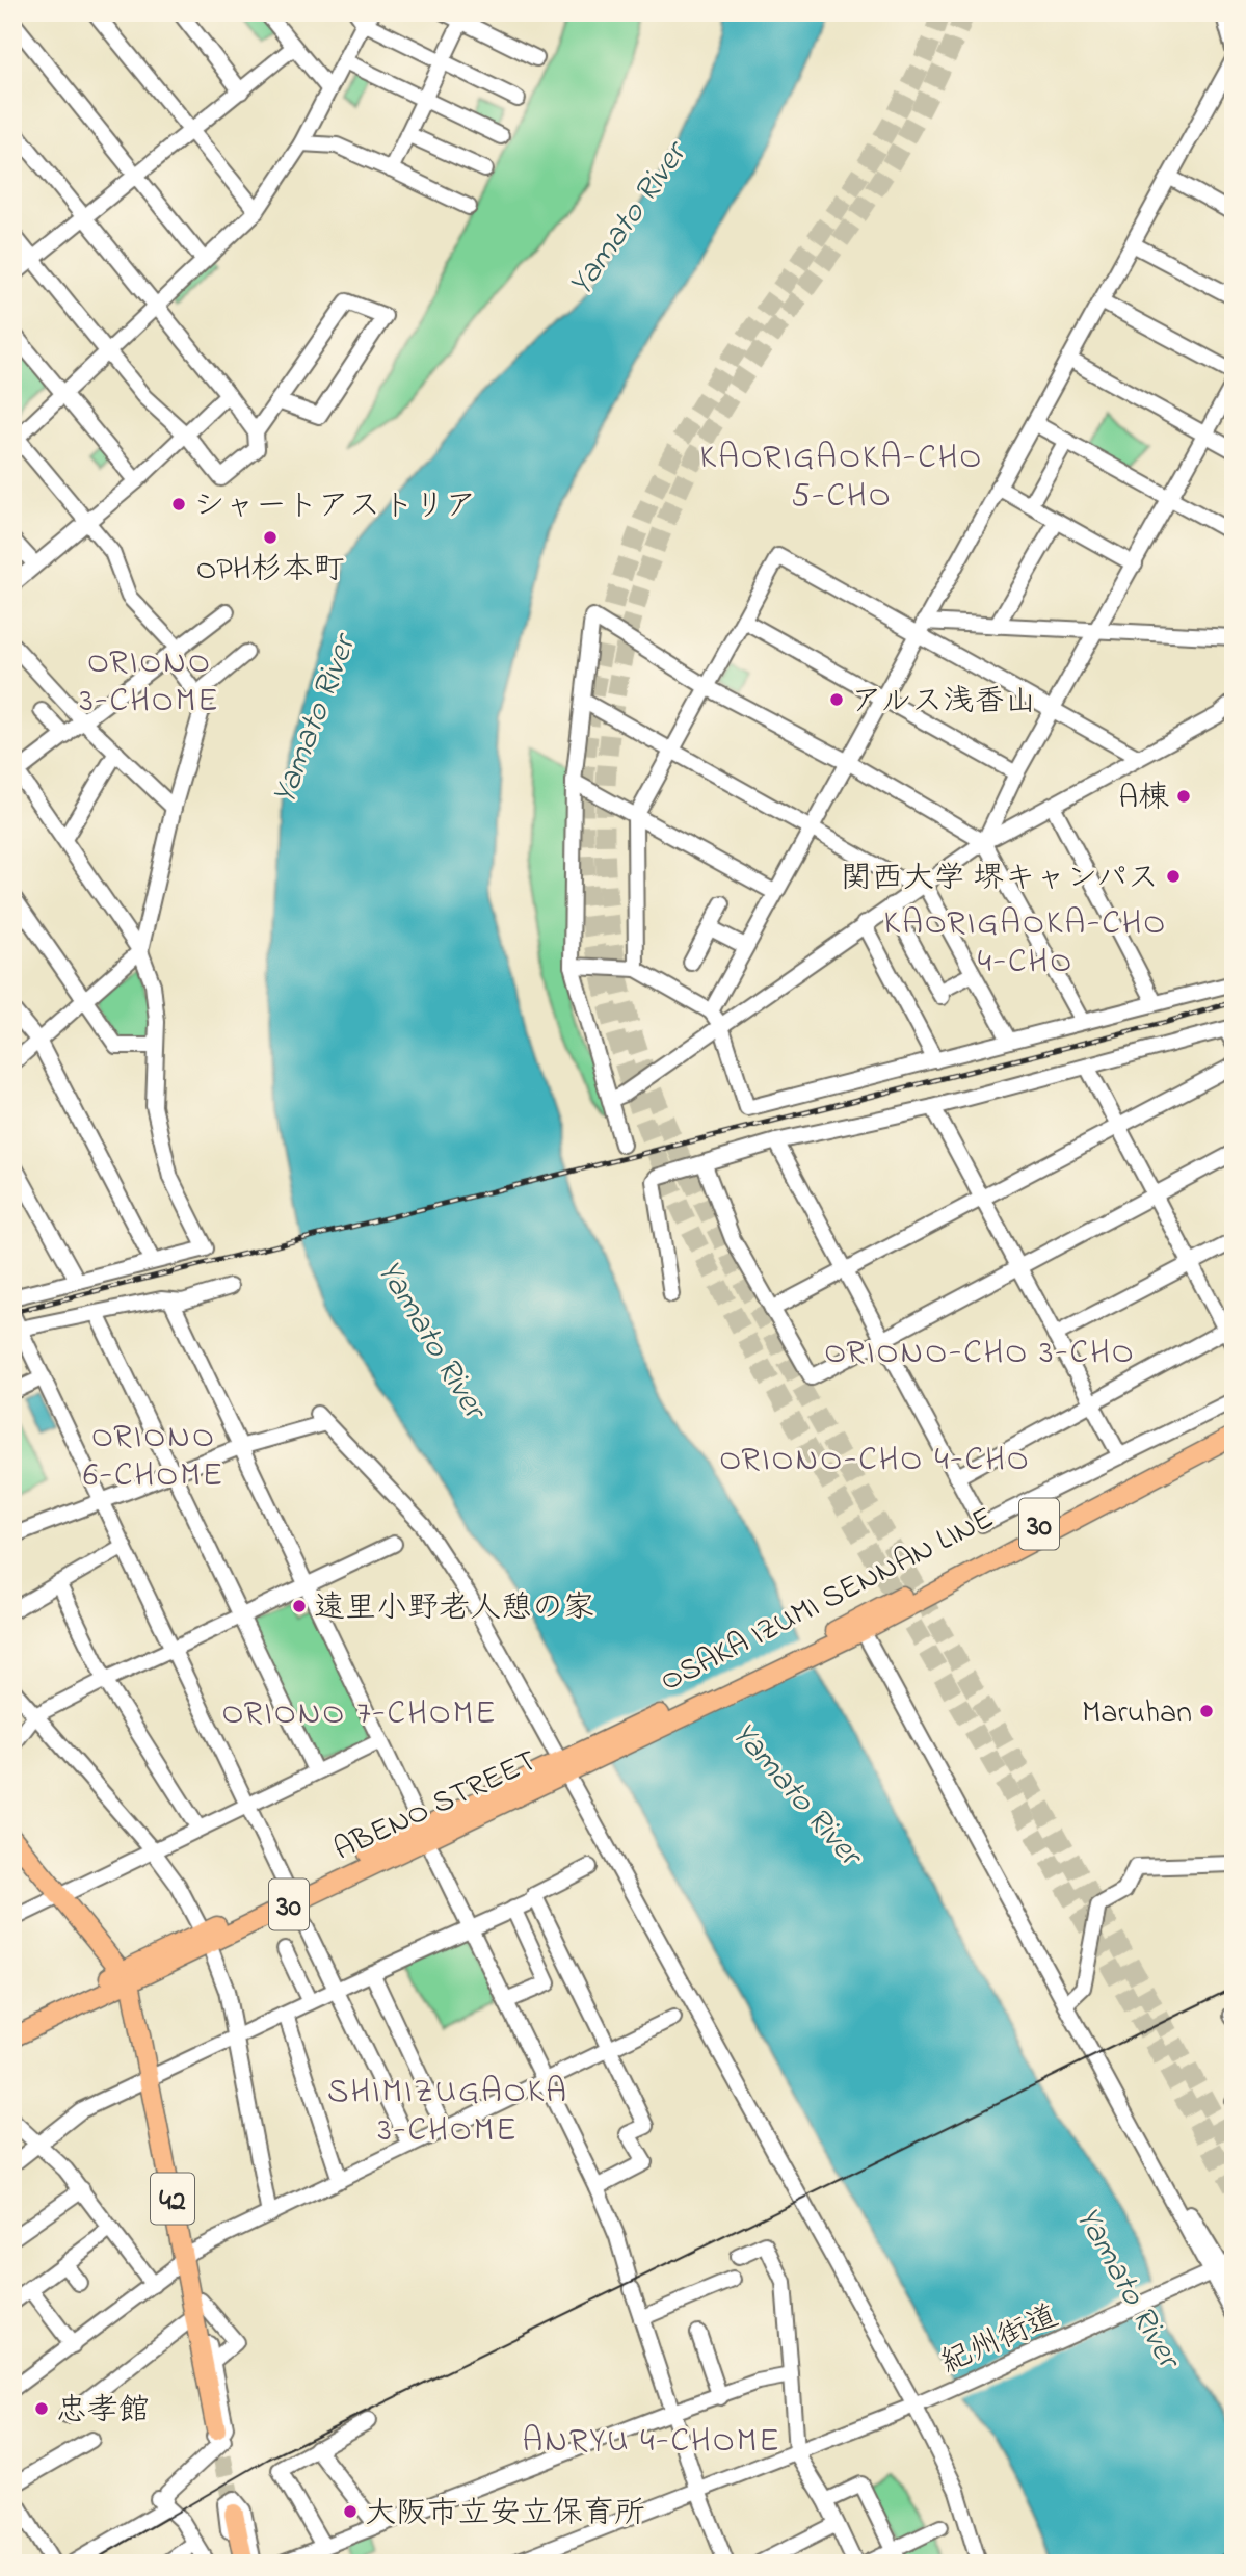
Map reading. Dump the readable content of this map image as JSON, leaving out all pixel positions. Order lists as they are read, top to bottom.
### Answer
{
  "streets": {
    "main road": [
      "30",
      "OSAKA IZUMI SENNAN LINE",
      "ABENO STREET",
      "42"
    ],
    "street": ["紀州街道"]
  },
  "crossings": [
    ["OSAKA IZUMI SENNAN LINE", "ABENO STREET"],
    ["ABENO STREET", "42"]
  ],
  "districts": [
    "KAORIGAOKA-CHO 5-CHO",
    "ORIONO 3-CHOME",
    "KAORIGAOKA-CHO 4-CHO",
    "ORIONO-CHO 3-CHO",
    "ORIONO 6-CHOME",
    "ORIONO-CHO 4-CHO",
    "ORIONO 7-CHOME",
    "SHIMIZUGAOKA 3-CHOME",
    "ANRYU 4-CHOME"
  ],
  "water": ["Yamato River"],
  "places": [
    "シャートアストリア",
    "OPH杉本町",
    "アルス浅香山",
    "A棟",
    "関西大学 堺キャンパス",
    "遠里小野老人憩の家",
    "Maruhan",
    "忠孝館",
    "大阪市立安立保育所"
  ]
}
